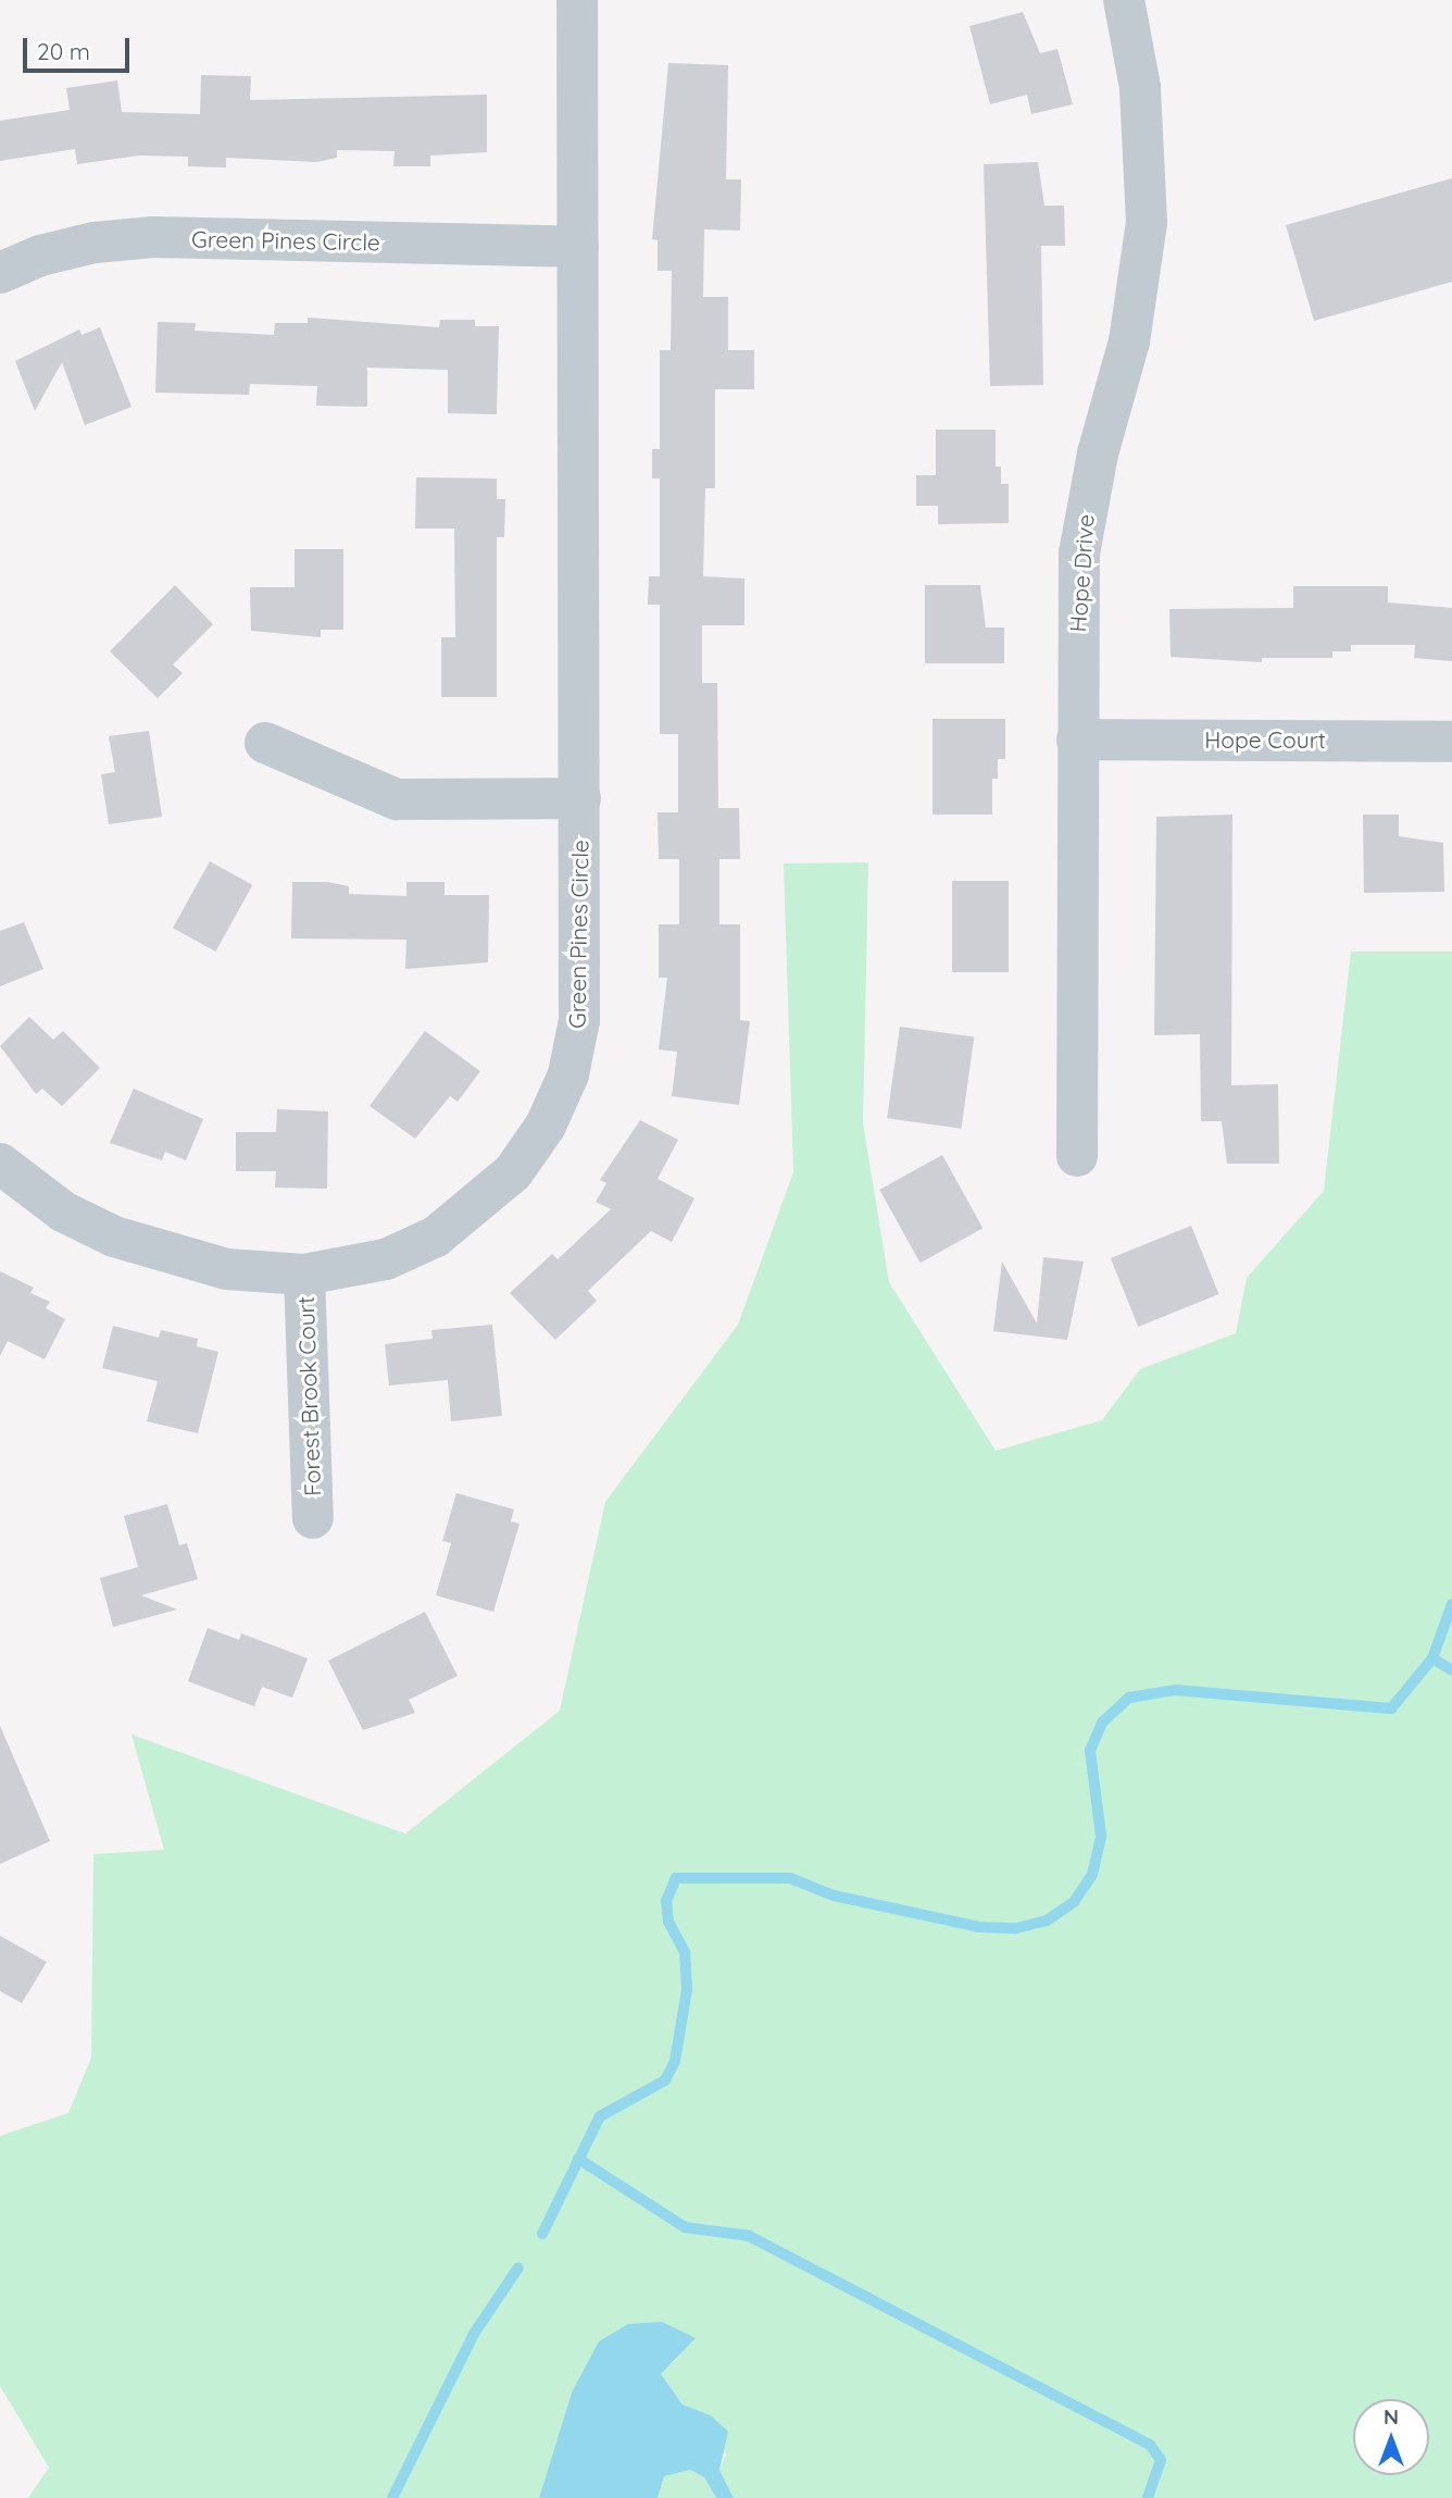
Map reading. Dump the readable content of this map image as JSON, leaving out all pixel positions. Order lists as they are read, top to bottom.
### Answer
{
  "streets": {
    "street": [
      "Green Pines Circle",
      "Hope Drive",
      "Hope Court",
      "Forest Brook Court"
    ]
  },
  "crossings": [
    ["Green Pines Circle", "Forest Brook Court"],
    ["Hope Drive", "Hope Court"]
  ],
  "scale_bar": "20 m",
  "north": "top"
}
